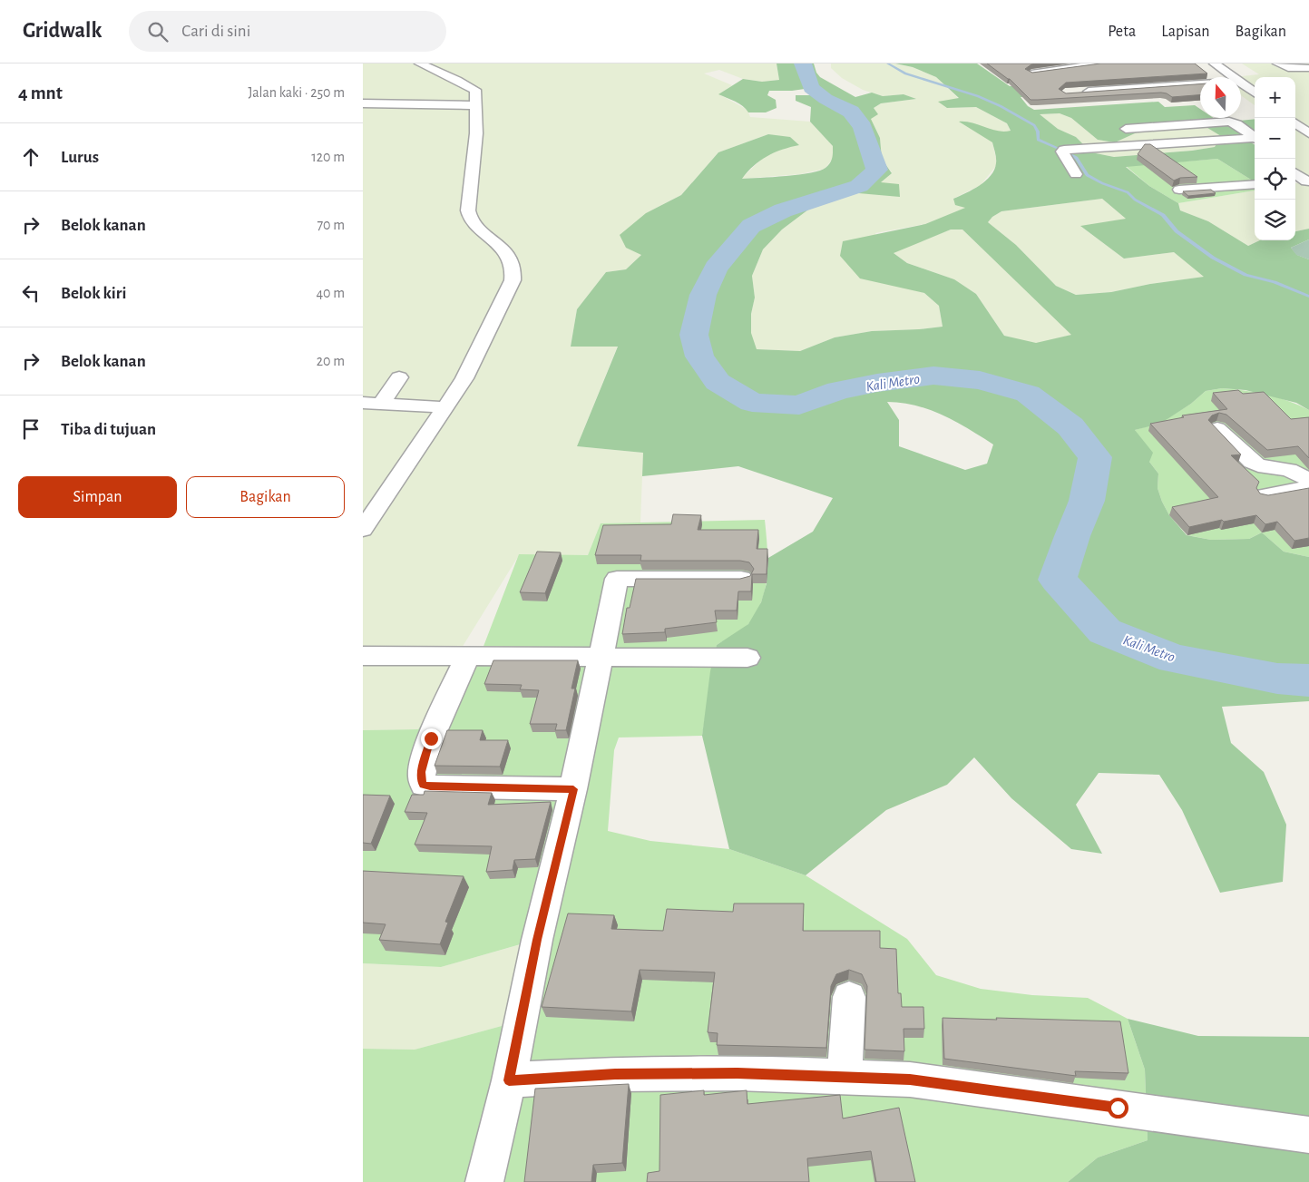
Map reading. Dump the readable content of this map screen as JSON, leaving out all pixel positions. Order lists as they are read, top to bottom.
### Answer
{
  "water": ["Kali Metro"],
  "north": "top",
  "page": {
    "header": "Gridwalk",
    "search": "Cari di sini",
    "nav": ["Peta", "Lapisan", "Bagikan"],
    "heading": ["4 mnt", "Jalan kaki · 250 m"],
    "map_buttons": ["+", "−"],
    "list": [
      ["Lurus", "120 m"],
      ["Belok kanan", "70 m"],
      ["Belok kiri", "40 m"],
      ["Belok kanan", "20 m"],
      "Tiba di tujuan"
    ],
    "buttons": ["Simpan", "Bagikan"]
  }
}
